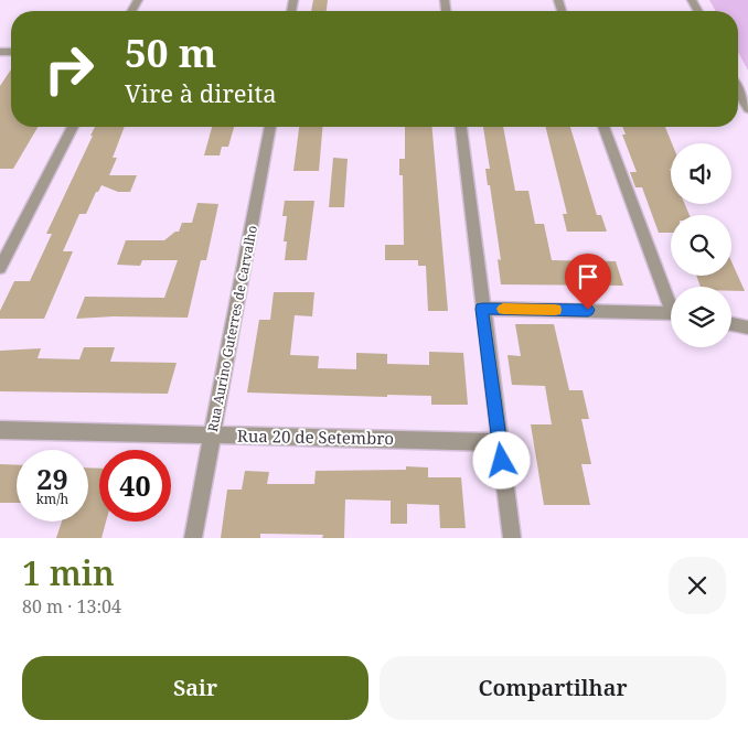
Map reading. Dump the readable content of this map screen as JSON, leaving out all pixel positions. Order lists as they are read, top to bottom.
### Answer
{
  "streets": {
    "street": ["Rua Aurino Guterres de Carvalho", "Rua 20 de Setembro"]
  },
  "crossings": [
    ["Rua Aurino Guterres de Carvalho", "Rua 20 de Setembro"]
  ],
  "page": {
    "turn": ["50 m", "Vire à direita"],
    "speed": "29 km/h",
    "limit": "40",
    "heading": ["1 min", "80 m · 13:04"],
    "buttons": ["Sair", "Compartilhar"]
  }
}
